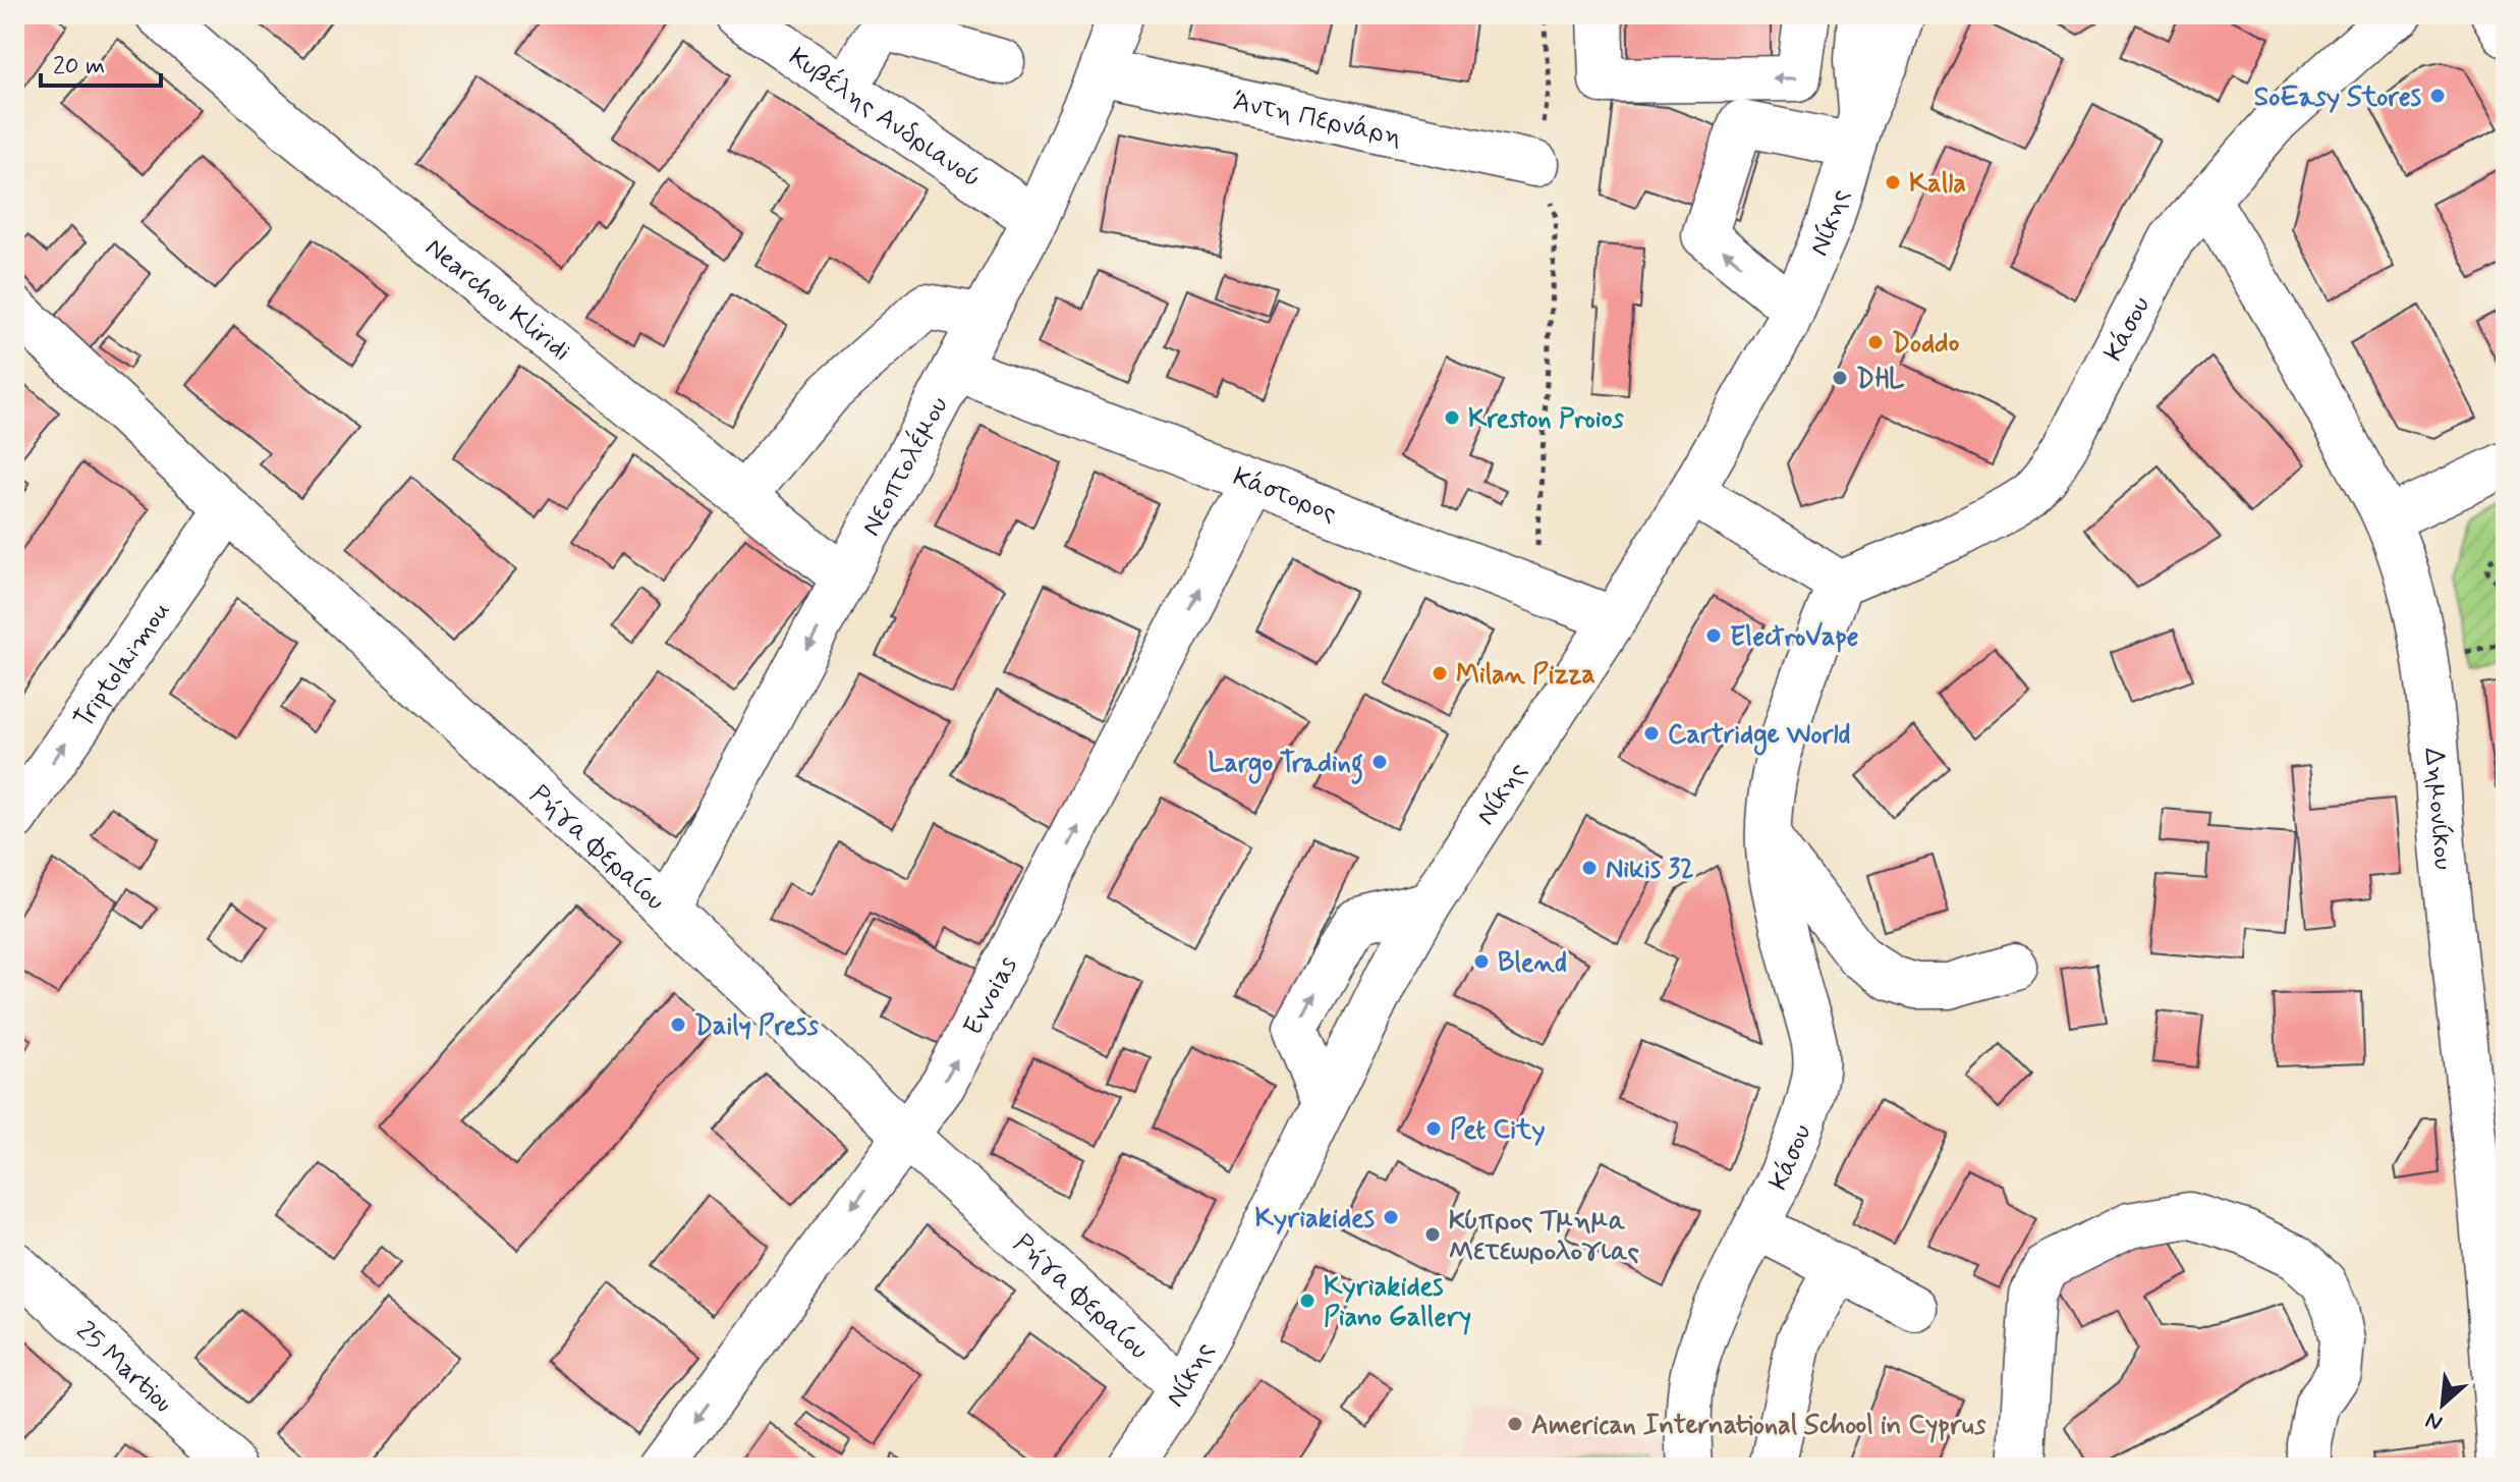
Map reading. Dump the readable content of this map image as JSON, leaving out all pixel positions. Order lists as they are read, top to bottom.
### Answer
{
  "streets": {
    "street": [
      "Κυβέλης Ανδριανού",
      "Άντη Περνάρη",
      "Νίκης",
      "Nearchou Kliridi",
      "Κάσου",
      "Νεοπτολέμου",
      "Κάστορος",
      "Triptolaimou",
      "Δημονίκου",
      "Ρήγα Φεραίου",
      "Evvoias",
      "25 Martiou"
    ]
  },
  "crossings": [
    ["Κυβέλης Ανδριανού", "Νεοπτολέμου"],
    ["Άντη Περνάρη", "Νεοπτολέμου"],
    ["Νίκης", "Κάστορος"],
    ["Νίκης", "Ρήγα Φεραίου"],
    ["Nearchou Kliridi", "Νεοπτολέμου"],
    ["Κάσου", "Δημονίκου"],
    ["Νεοπτολέμου", "Κάστορος"],
    ["Νεοπτολέμου", "Ρήγα Φεραίου"],
    ["Κάστορος", "Evvoias"],
    ["Triptolaimou", "Ρήγα Φεραίου"],
    ["Ρήγα Φεραίου", "Evvoias"]
  ],
  "one_way": ["Νεοπτολέμου", "Triptolaimou"],
  "places": [
    "SoEasy Stores",
    "Kalla",
    "Doddo",
    "DHL",
    "Kreston Proios",
    "ElectroVape",
    "Milan Pizza",
    "Cartridge World",
    "Largo Trading",
    "Nikis 32",
    "Blend",
    "Daily Press",
    "Pet City",
    "Kyriakides",
    "Κύπρος Τμημα Μετεωρολογιας",
    "Kyriakides Piano Gallery",
    "American International School in Cyprus"
  ],
  "scale_bar": "20 m",
  "north": "bottom left"
}
